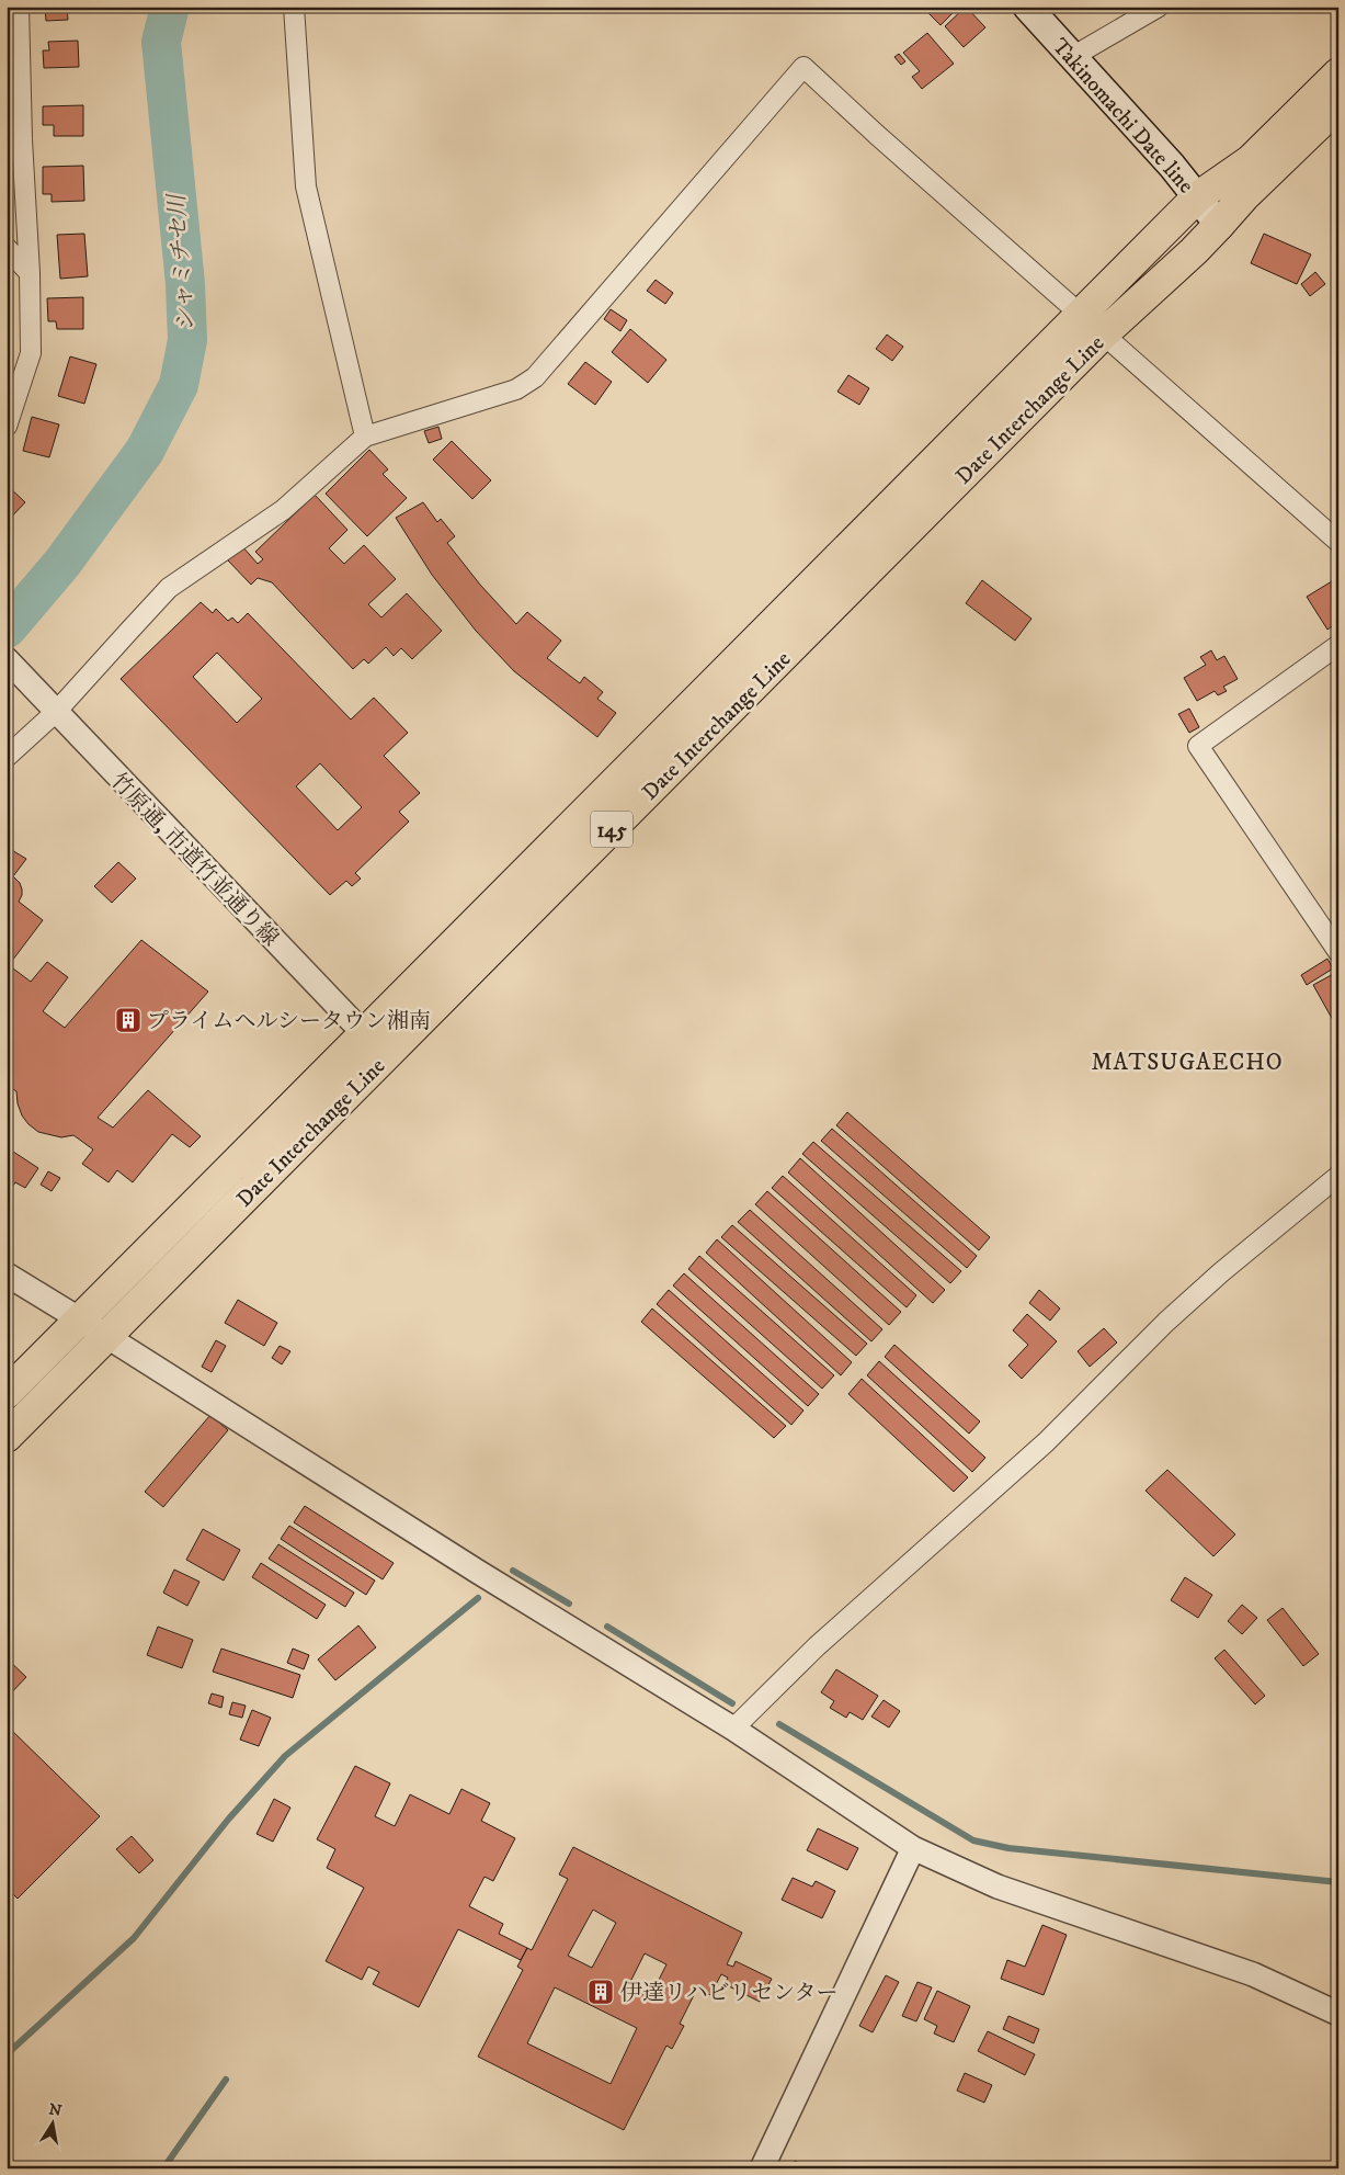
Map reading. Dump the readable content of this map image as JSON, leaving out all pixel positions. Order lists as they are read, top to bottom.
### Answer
{
  "streets": {
    "main road": ["Takinomachi Date line", "Date Interchange Line", "145"],
    "street": ["竹原通, 市道竹並通り線"]
  },
  "crossings": [
    ["Takinomachi Date line", "Date Interchange Line"],
    ["Date Interchange Line", "竹原通, 市道竹並通り線"]
  ],
  "districts": ["MATSUGAECHO"],
  "water": ["シャミチセ川"],
  "places": {
    "building": ["プライムヘルシータウン湘南", "伊達リハビリセンター"]
  },
  "north": "top"
}
